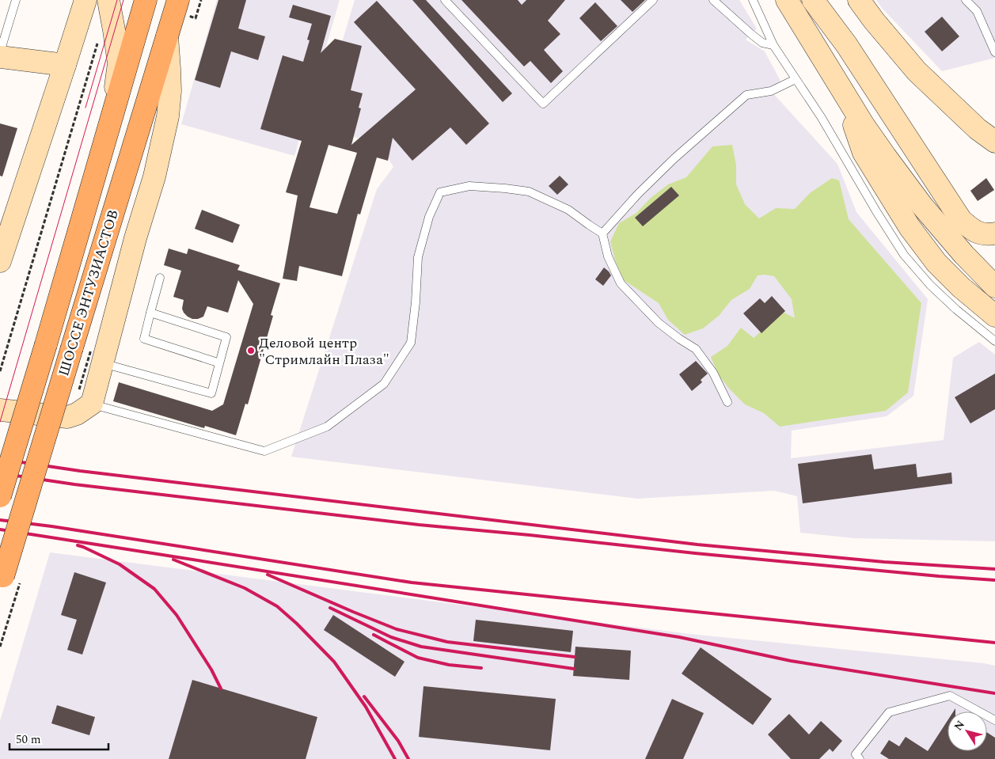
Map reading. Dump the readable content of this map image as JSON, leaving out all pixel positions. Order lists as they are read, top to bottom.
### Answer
{
  "streets": {
    "main road": ["ШОССЕ ЭНТУЗИАСТОВ"]
  },
  "places": ["Деловой центр \"Стримлайн Плаза\""],
  "scale_bar": "50 m",
  "north": "top left"
}
